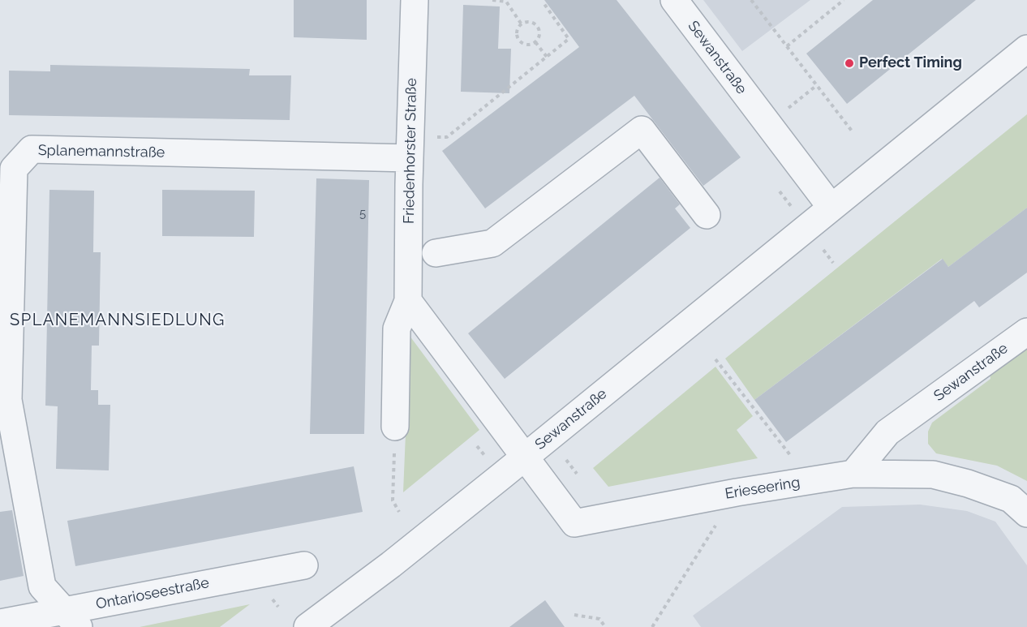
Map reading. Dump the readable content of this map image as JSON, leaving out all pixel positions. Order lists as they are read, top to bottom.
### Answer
{
  "streets": {
    "street": [
      "Sewanstraße",
      "Friedenhorster Straße",
      "Splanemannstraße",
      "Erieseering",
      "Ontarioseestraße"
    ]
  },
  "crossings": [
    ["Sewanstraße", "Erieseering"],
    ["Friedenhorster Straße", "Splanemannstraße"],
    ["Splanemannstraße", "Ontarioseestraße"]
  ],
  "districts": ["SPLANEMANNSIEDLUNG"],
  "places": ["Perfect Timing"],
  "house_numbers": ["5"]
}
